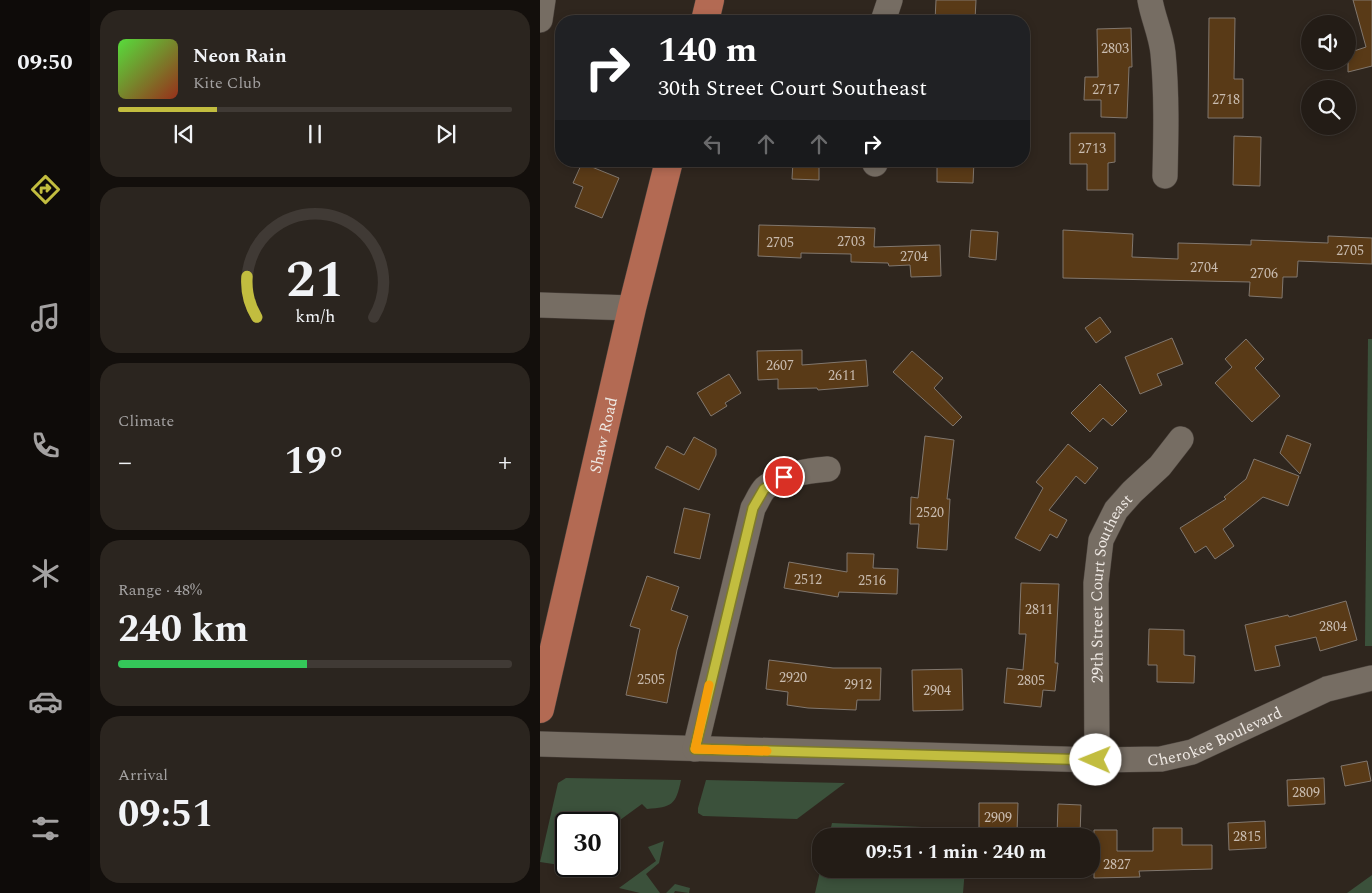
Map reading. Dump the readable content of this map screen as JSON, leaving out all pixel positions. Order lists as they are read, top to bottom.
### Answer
{
  "streets": {
    "main road": ["Shaw Road"],
    "street": ["29th Street Court Southeast", "Cherokee Boulevard"]
  },
  "crossings": [
    ["29th Street Court Southeast", "Cherokee Boulevard"]
  ],
  "house_numbers": [
    "2803",
    "2717",
    "2718",
    "2713",
    "2703",
    "2705",
    "2705",
    "2704",
    "2704",
    "2706",
    "2607",
    "2611",
    "2520",
    "2512",
    "2516",
    "2811",
    "2804",
    "2920",
    "2505",
    "2805",
    "2912",
    "2904",
    "2809",
    "2909",
    "2815",
    "2827"
  ],
  "page": {
    "tabs": "09:50",
    "turn": ["140 m", "30th Street Court Southeast"],
    "song": ["Neon Rain", "Kite Club"],
    "tile": [
      "Climate",
      ["Range · 48%", "240 km"],
      ["Arrival", "09:51"]
    ],
    "heat": ["−", "19°", "+"],
    "limit": "30",
    "trip": "09:51 · 1 min · 240 m",
    "gauge": ["21", "km/h"]
  }
}
